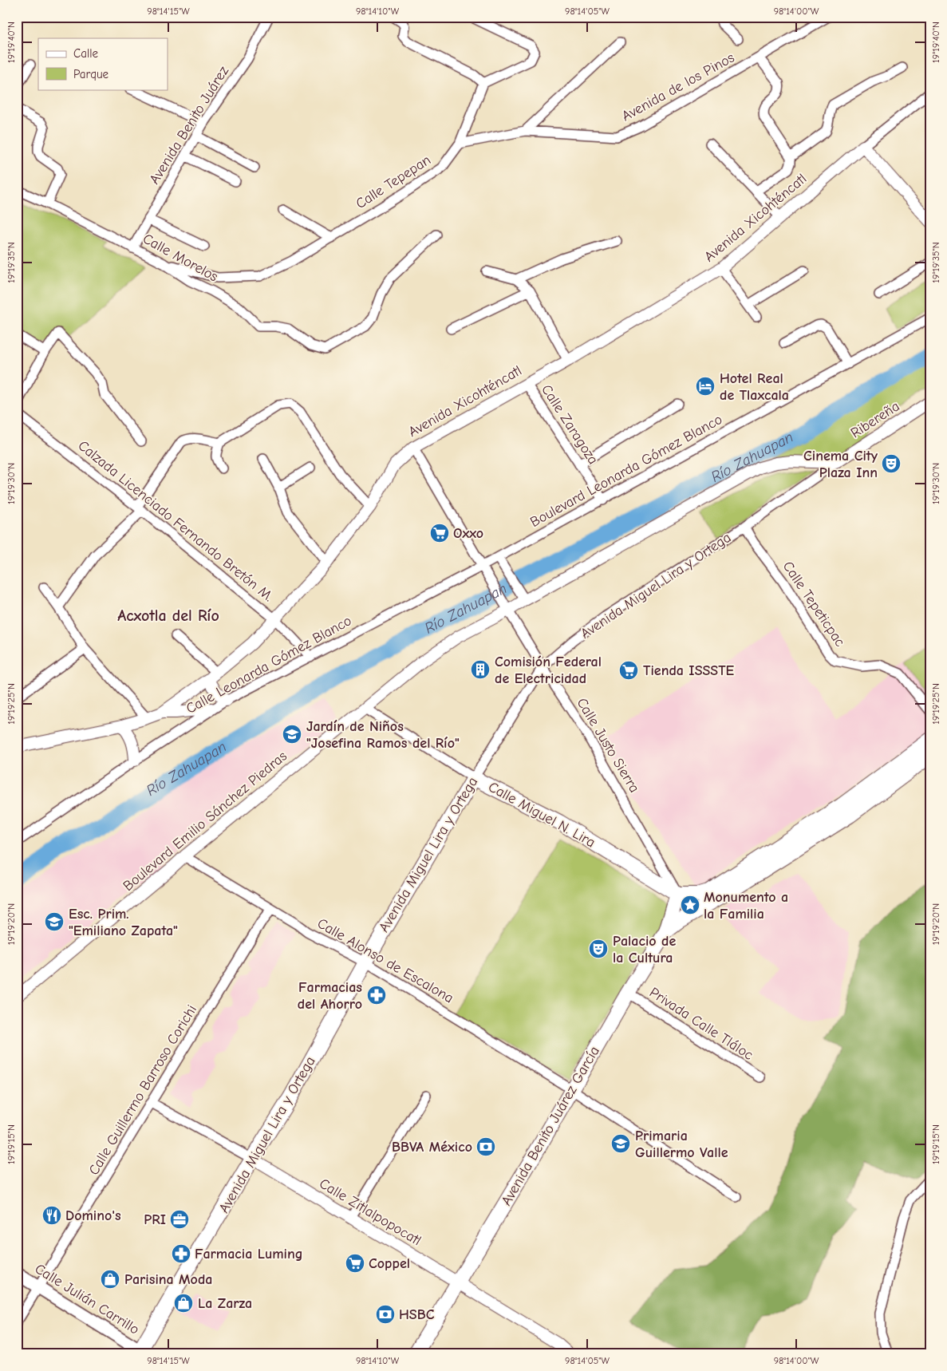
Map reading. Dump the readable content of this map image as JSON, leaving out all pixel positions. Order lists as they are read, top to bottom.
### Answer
{
  "streets": {
    "main road": [
      "Avenida Miguel Lira y Ortega",
      "Calle Miguel N. Lira",
      "Avenida Benito Juárez García",
      "Calle Julián Carrillo"
    ],
    "street": [
      "Avenida de los Pinos",
      "Avenida Benito Juárez",
      "Calle Tepepan",
      "Avenida Xicohténcatl",
      "Calle Morelos",
      "Ribereña",
      "Calle Zaragoza",
      "Boulevard Leonarda Gómez Blanco",
      "Calzada Licenciado Fernando Bretón M.",
      "Calle Tepeticpac",
      "Calle Leonarda Gómez Blanco",
      "Calle Justo Sierra",
      "Boulevard Emilio Sánchez Piedras",
      "Calle Alonso de Escalona",
      "Privada Calle Tláloc",
      "Calle Guillermo Barroso Corichi",
      "Calle Zitlalpopocatl"
    ]
  },
  "crossings": [
    ["Avenida de los Pinos", "Calle Tepepan"],
    ["Avenida Benito Juárez", "Calle Morelos"],
    ["Calle Tepepan", "Calle Morelos"],
    ["Avenida Xicohténcatl", "Calle Zaragoza"],
    ["Avenida Xicohténcatl", "Calzada Licenciado Fernando Bretón M."],
    ["Avenida Xicohténcatl", "Calle Justo Sierra"],
    ["Ribereña", "Avenida Miguel Lira y Ortega"],
    ["Ribereña", "Boulevard Emilio Sánchez Piedras"],
    ["Calle Zaragoza", "Boulevard Leonarda Gómez Blanco"],
    ["Boulevard Leonarda Gómez Blanco", "Calle Leonarda Gómez Blanco"],
    ["Boulevard Leonarda Gómez Blanco", "Calle Justo Sierra"],
    ["Calzada Licenciado Fernando Bretón M.", "Calle Leonarda Gómez Blanco"],
    ["Avenida Miguel Lira y Ortega", "Calle Tepeticpac"],
    ["Avenida Miguel Lira y Ortega", "Calle Justo Sierra"],
    ["Avenida Miguel Lira y Ortega", "Calle Miguel N. Lira"],
    ["Avenida Miguel Lira y Ortega", "Boulevard Emilio Sánchez Piedras"],
    ["Avenida Miguel Lira y Ortega", "Calle Alonso de Escalona"],
    ["Avenida Miguel Lira y Ortega", "Calle Zitlalpopocatl"],
    ["Avenida Miguel Lira y Ortega", "Calle Julián Carrillo"],
    ["Calle Leonarda Gómez Blanco", "Calle Justo Sierra"],
    ["Calle Justo Sierra", "Calle Miguel N. Lira"],
    ["Calle Justo Sierra", "Boulevard Emilio Sánchez Piedras"],
    ["Calle Justo Sierra", "Avenida Benito Juárez García"],
    ["Calle Miguel N. Lira", "Boulevard Emilio Sánchez Piedras"],
    ["Calle Miguel N. Lira", "Avenida Benito Juárez García"],
    ["Boulevard Emilio Sánchez Piedras", "Calle Alonso de Escalona"],
    ["Calle Alonso de Escalona", "Calle Guillermo Barroso Corichi"],
    ["Calle Alonso de Escalona", "Avenida Benito Juárez García"],
    ["Privada Calle Tláloc", "Avenida Benito Juárez García"],
    ["Calle Guillermo Barroso Corichi", "Calle Zitlalpopocatl"],
    ["Calle Guillermo Barroso Corichi", "Calle Julián Carrillo"],
    ["Avenida Benito Juárez García", "Calle Zitlalpopocatl"]
  ],
  "districts": ["Acxotla del Río"],
  "water": ["Río Zahuapan"],
  "places": {
    "hotel": ["Hotel Real de Tlaxcala"],
    "theatre": ["Cinema City Plaza Inn", "Palacio de la Cultura"],
    "supermarket": ["Oxxo", "Tienda ISSSTE", "Coppel"],
    "building": ["Comisión Federal de Electricidad"],
    "school or university": ["Jardín de Niños \"Josefina Ramos del Río\"", "Esc. Prim. \"Emiliano Zapata\"", "Primaria Guillermo Valle"],
    "place": ["Monumento a la Familia"],
    "pharmacy": ["Farmacias del Ahorro", "Farmacia Luming"],
    "bank": ["BBVA México", "HSBC"],
    "restaurant": ["Domino's"],
    "office": ["PRI"],
    "shop": ["Parisina Moda", "La Zarza"]
  },
  "legend": ["Calle", "Parque"],
  "coordinates": [
    "98°14'15\"W",
    "98°14'10\"W",
    "98°14'05\"W",
    "98°14'00\"W",
    "19°19'40\"N",
    "19°19'35\"N",
    "19°19'30\"N",
    "19°19'25\"N",
    "19°19'20\"N",
    "19°19'15\"N"
  ]
}
